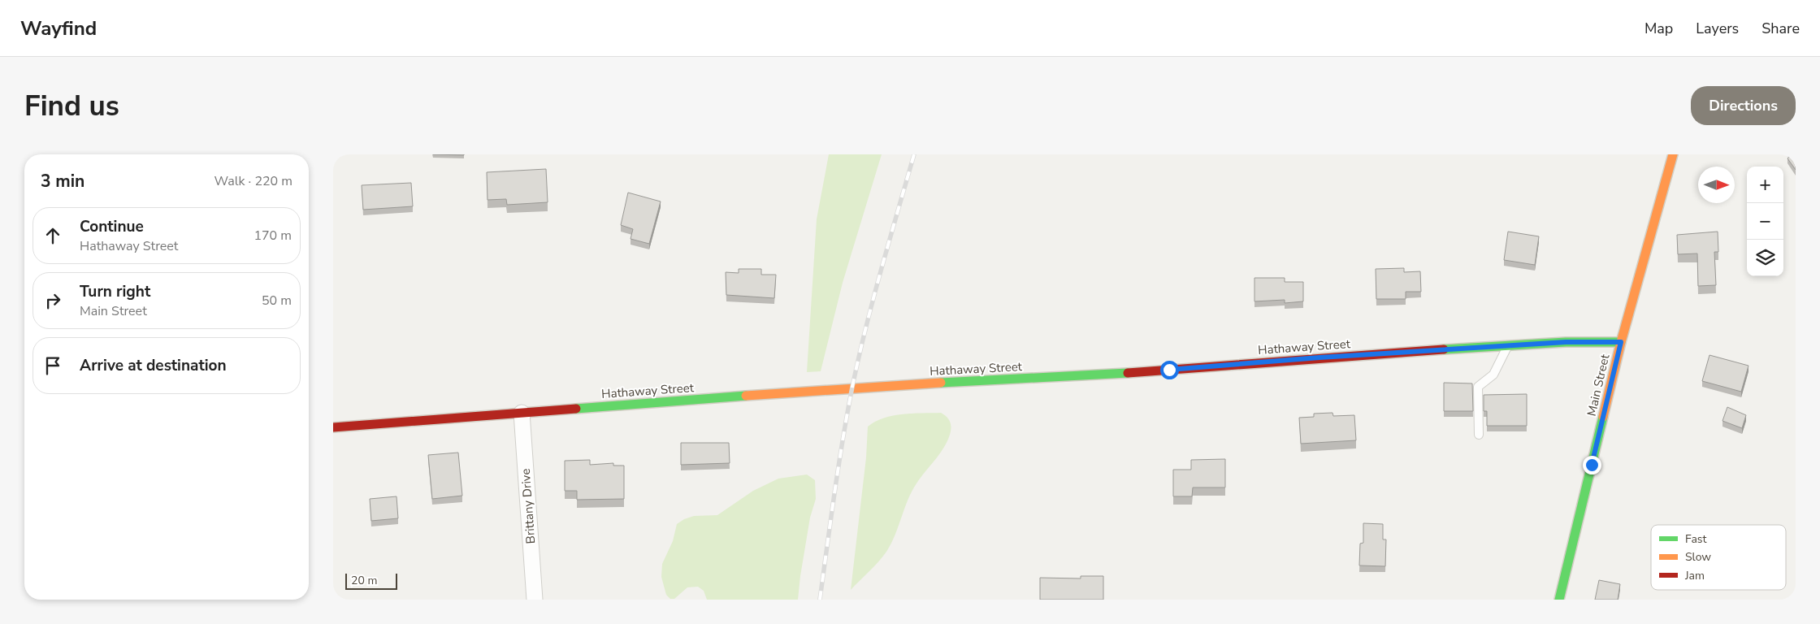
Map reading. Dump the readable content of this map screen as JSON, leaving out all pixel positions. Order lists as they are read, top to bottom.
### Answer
{
  "streets": {
    "street": ["Hathaway Street", "Main Street", "Brittany Drive"]
  },
  "crossings": [
    ["Hathaway Street", "Main Street"],
    ["Hathaway Street", "Brittany Drive"]
  ],
  "legend": ["Fast", "Slow", "Jam"],
  "scale_bar": "20 m",
  "north": "right",
  "page": {
    "header": "Wayfind",
    "nav": ["Map", "Layers", "Share"],
    "buttons": "Directions",
    "title": "Find us",
    "heading": ["3 min", "Walk · 220 m"],
    "map_buttons": ["+", "−"],
    "list": [
      ["Continue", "Hathaway Street", "170 m"],
      ["Turn right", "Main Street", "50 m"],
      "Arrive at destination"
    ],
    "scale": "20 m"
  }
}
